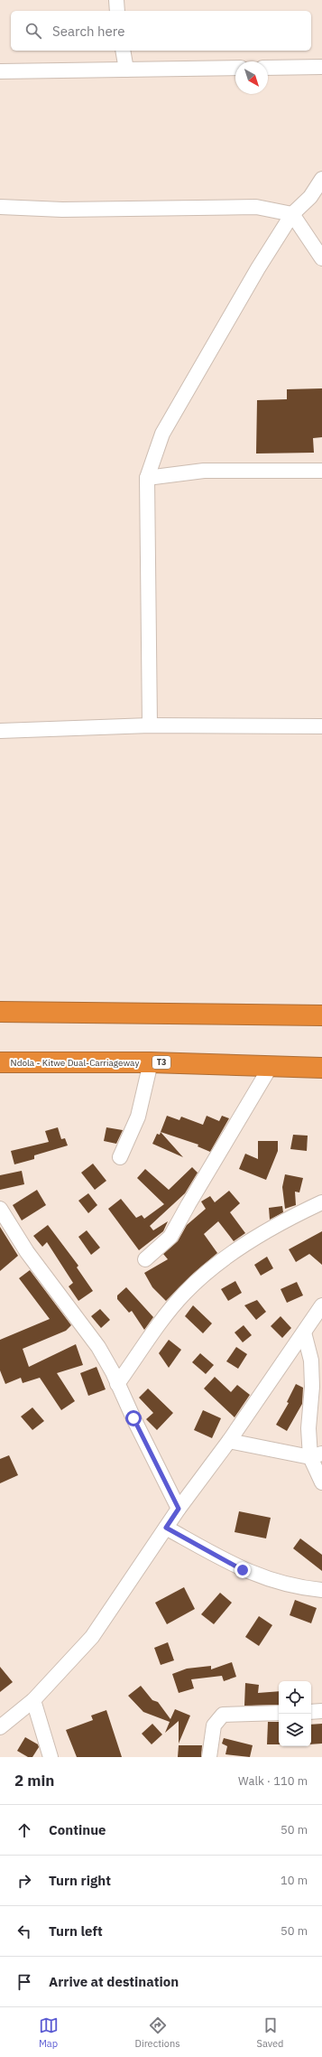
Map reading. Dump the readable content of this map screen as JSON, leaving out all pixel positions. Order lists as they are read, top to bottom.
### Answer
{
  "streets": {
    "highway": ["Ndola - Kitwe Dual-Carriageway", "T3"]
  },
  "north": "bottom right",
  "page": {
    "search": "Search here",
    "heading": ["2 min", "Walk · 110 m"],
    "list": [
      ["Continue", "50 m"],
      ["Turn right", "10 m"],
      ["Turn left", "50 m"],
      "Arrive at destination"
    ],
    "nav": ["Map", "Directions", "Saved"]
  }
}
